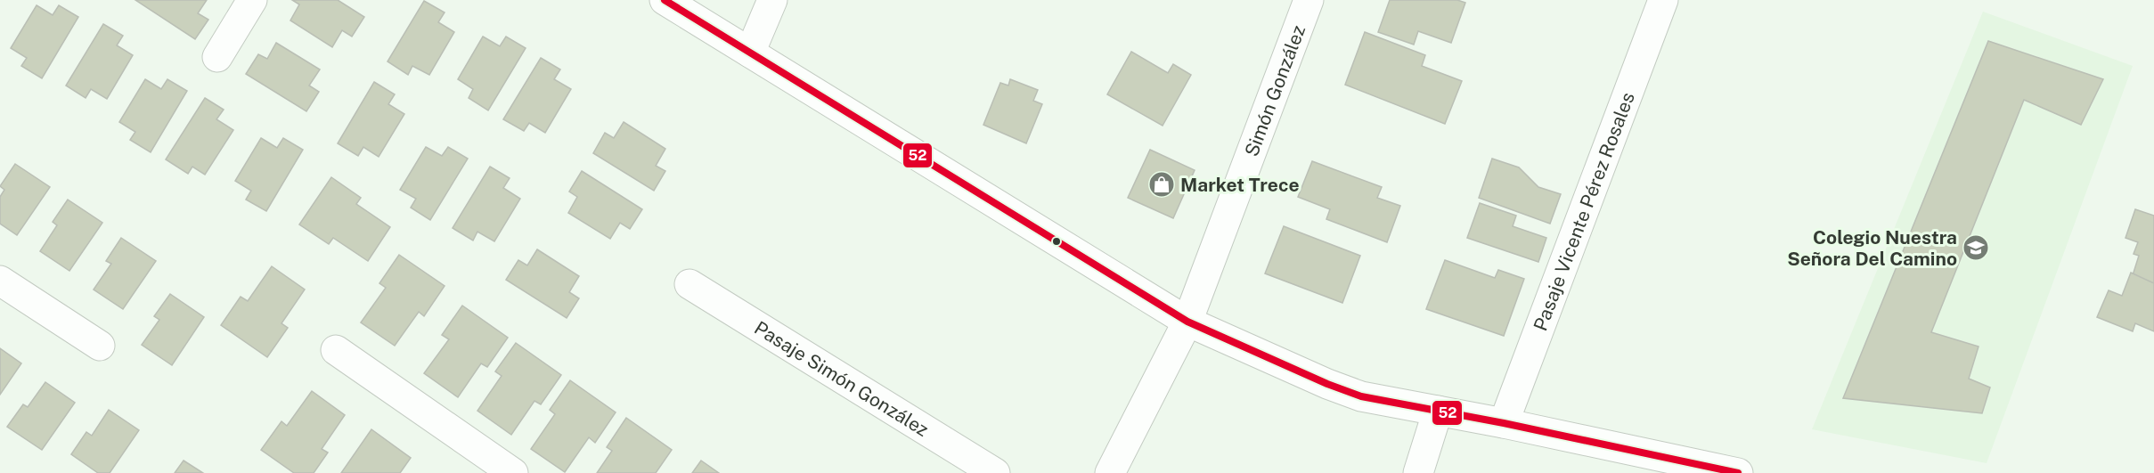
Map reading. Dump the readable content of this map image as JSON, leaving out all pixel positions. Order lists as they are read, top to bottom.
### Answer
{
  "streets": {
    "street": ["Simón González", "Pasaje Vicente Pérez Rosales", "Pasaje Simón González"]
  },
  "places": {
    "shop": ["Market Trece"],
    "school or university": ["Colegio Nuestra Señora Del Camino"]
  },
  "lines": ["transit line 52"]
}
